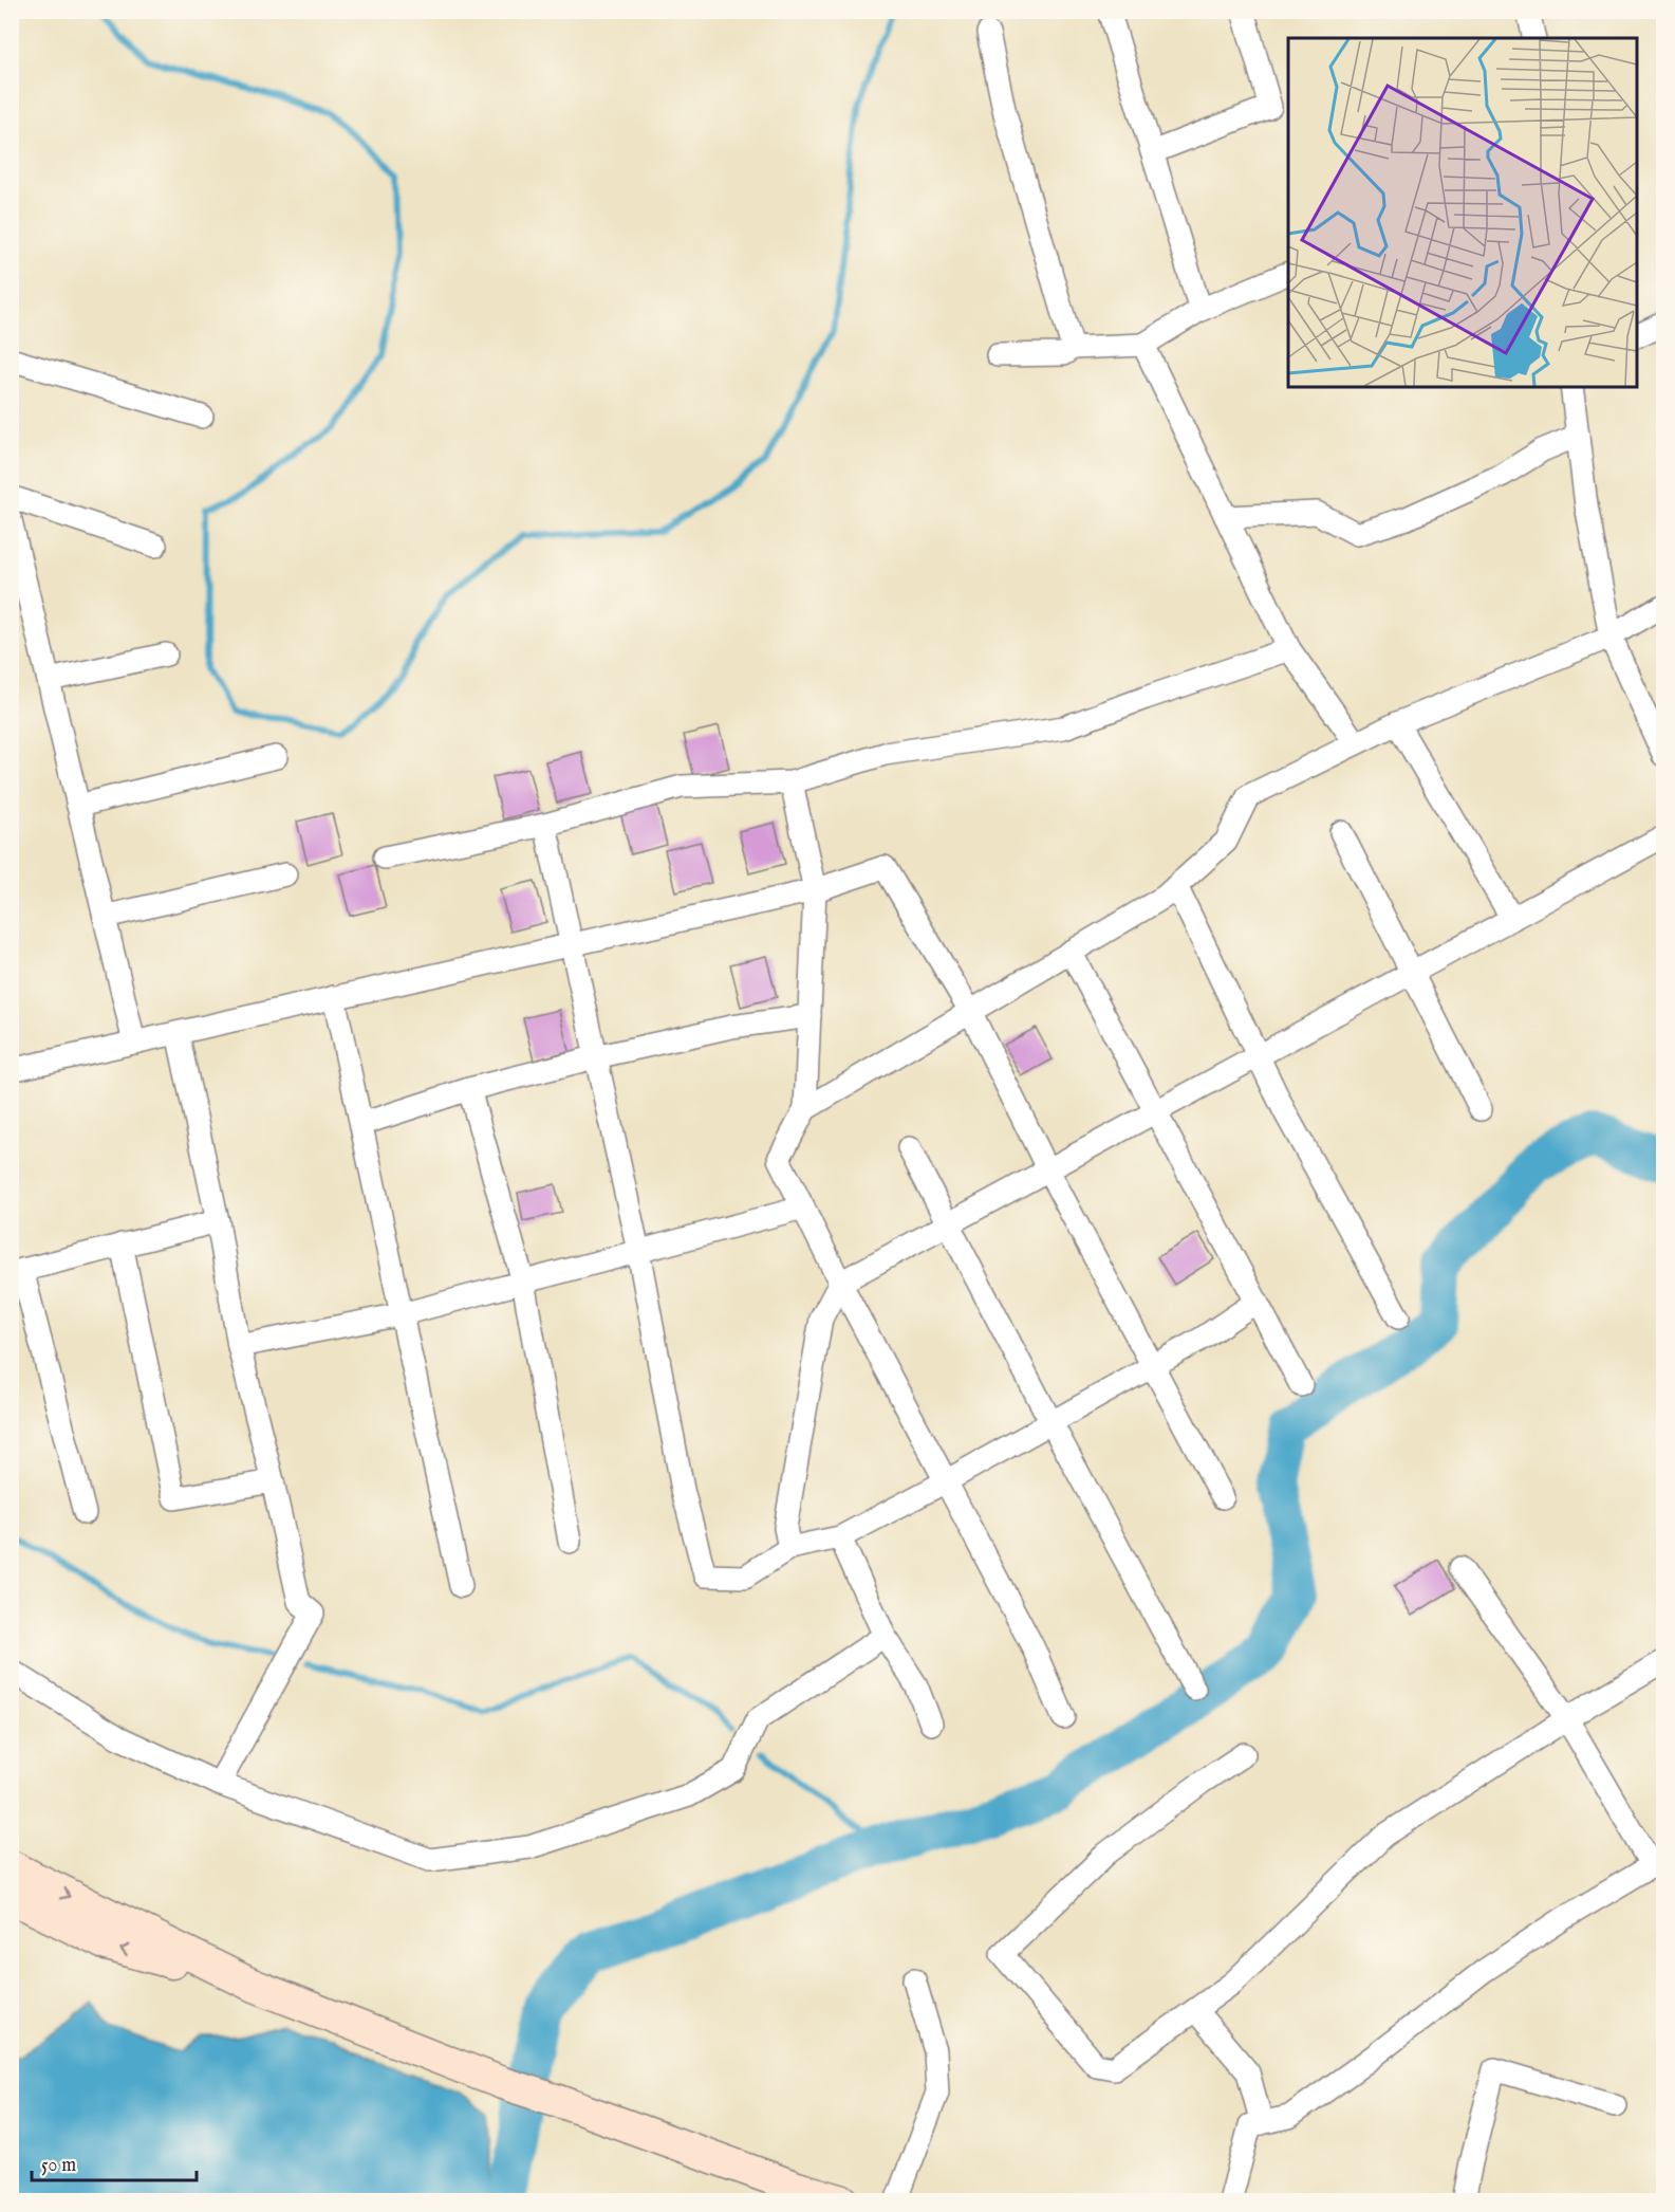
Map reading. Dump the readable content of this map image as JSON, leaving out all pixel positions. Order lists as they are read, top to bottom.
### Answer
{
  "scale_bar": "50 m"
}
